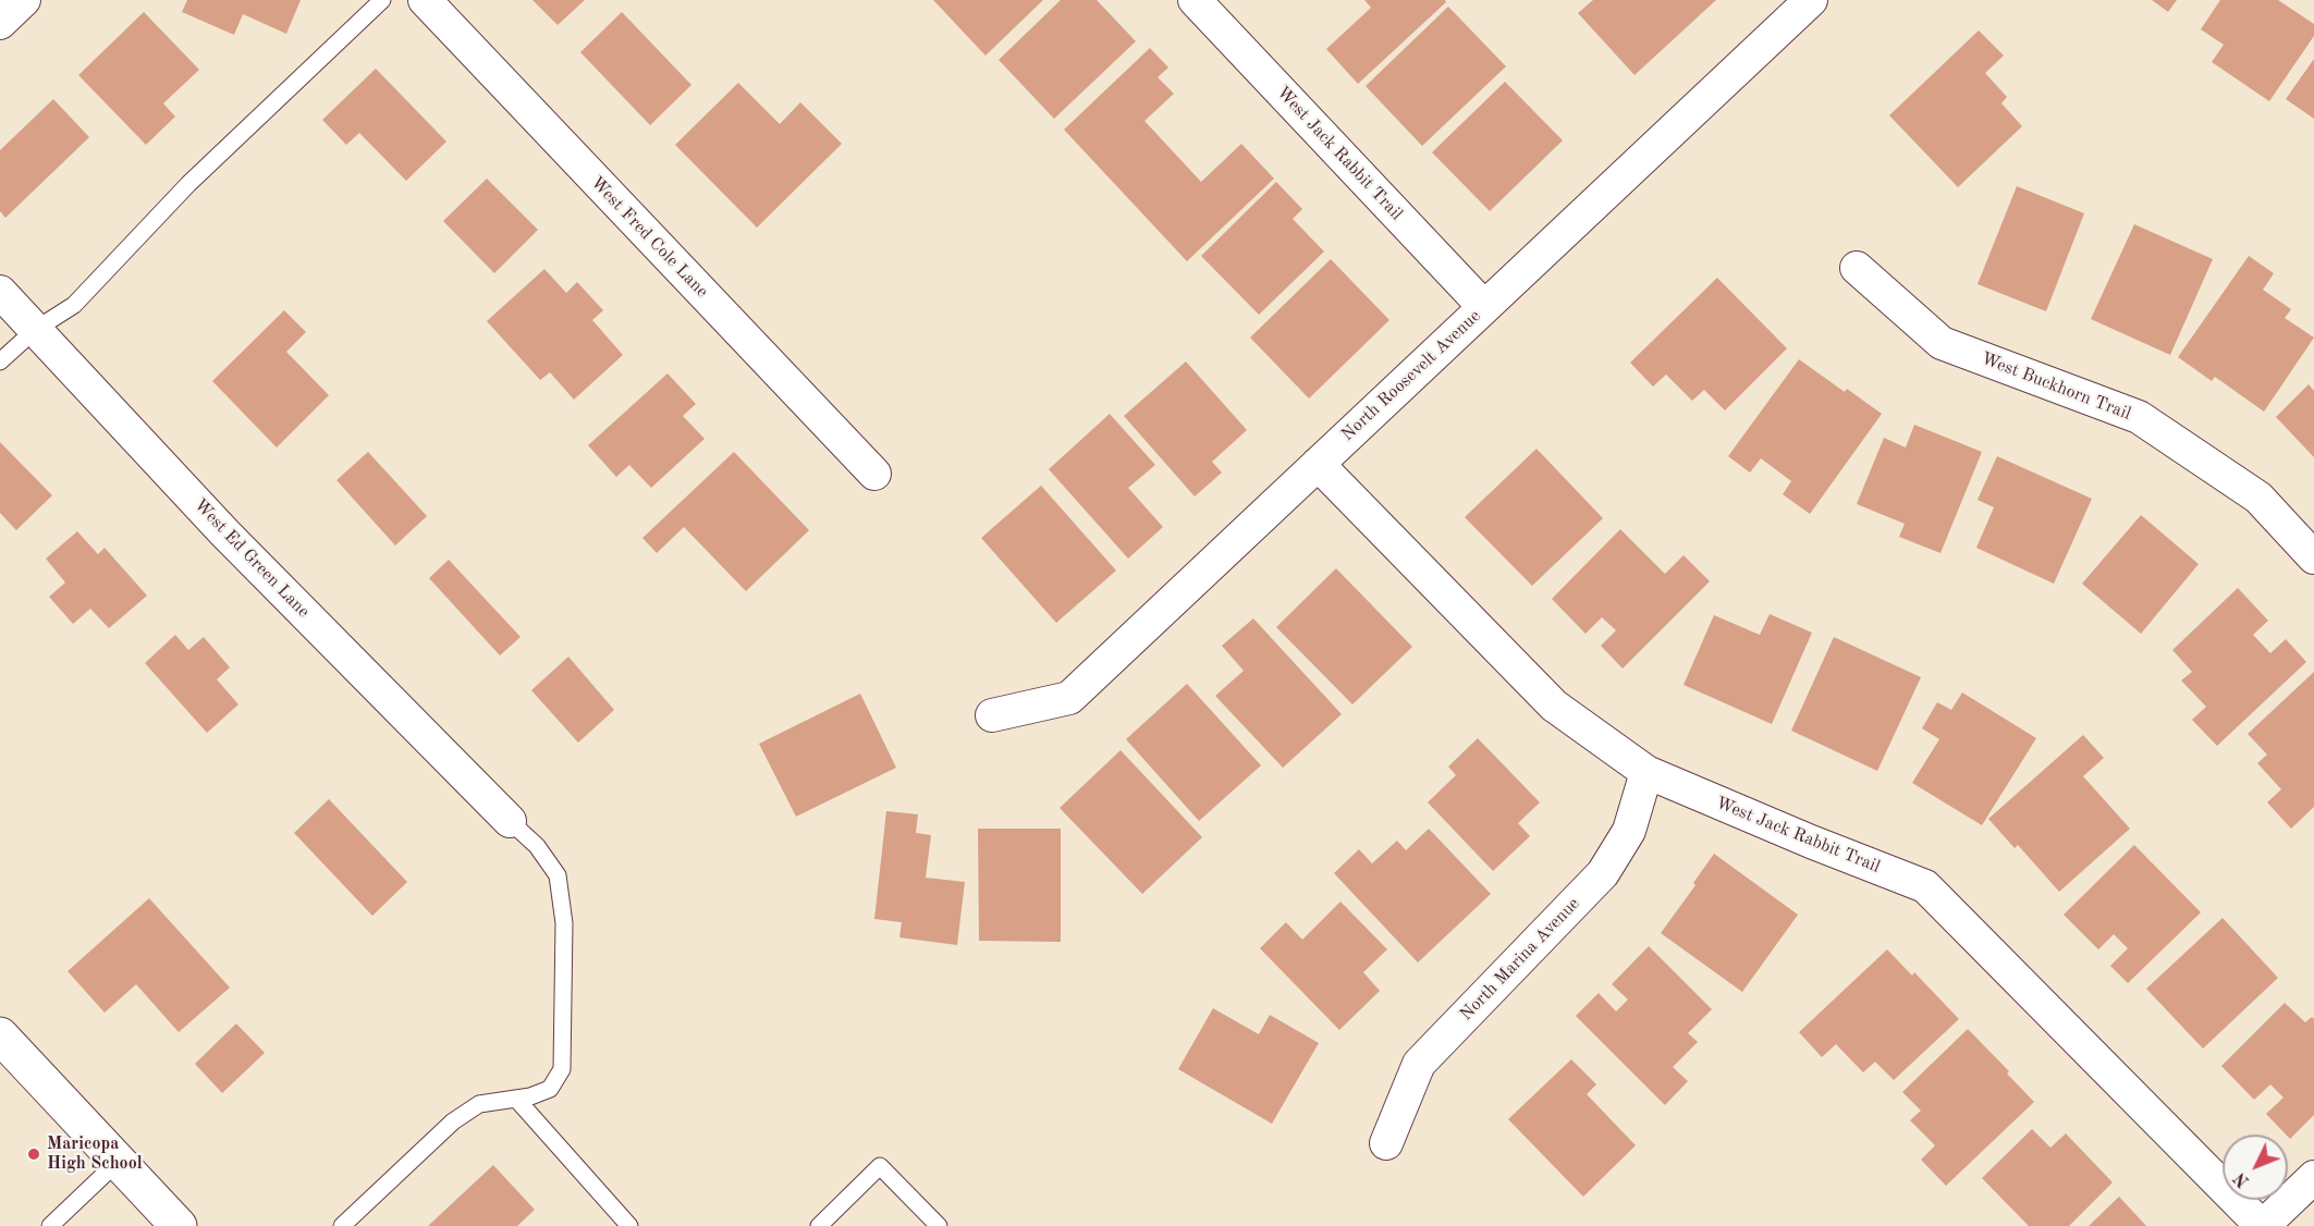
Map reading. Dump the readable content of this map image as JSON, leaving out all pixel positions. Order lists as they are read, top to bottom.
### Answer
{
  "streets": {
    "street": [
      "West Jack Rabbit Trail",
      "West Fred Cole Lane",
      "North Roosevelt Avenue",
      "West Buckhorn Trail",
      "West Ed Green Lane",
      "North Marina Avenue"
    ]
  },
  "crossings": [
    ["West Jack Rabbit Trail", "North Roosevelt Avenue"],
    ["West Jack Rabbit Trail", "North Marina Avenue"]
  ],
  "places": ["Maricopa High School"],
  "north": "bottom left"
}
